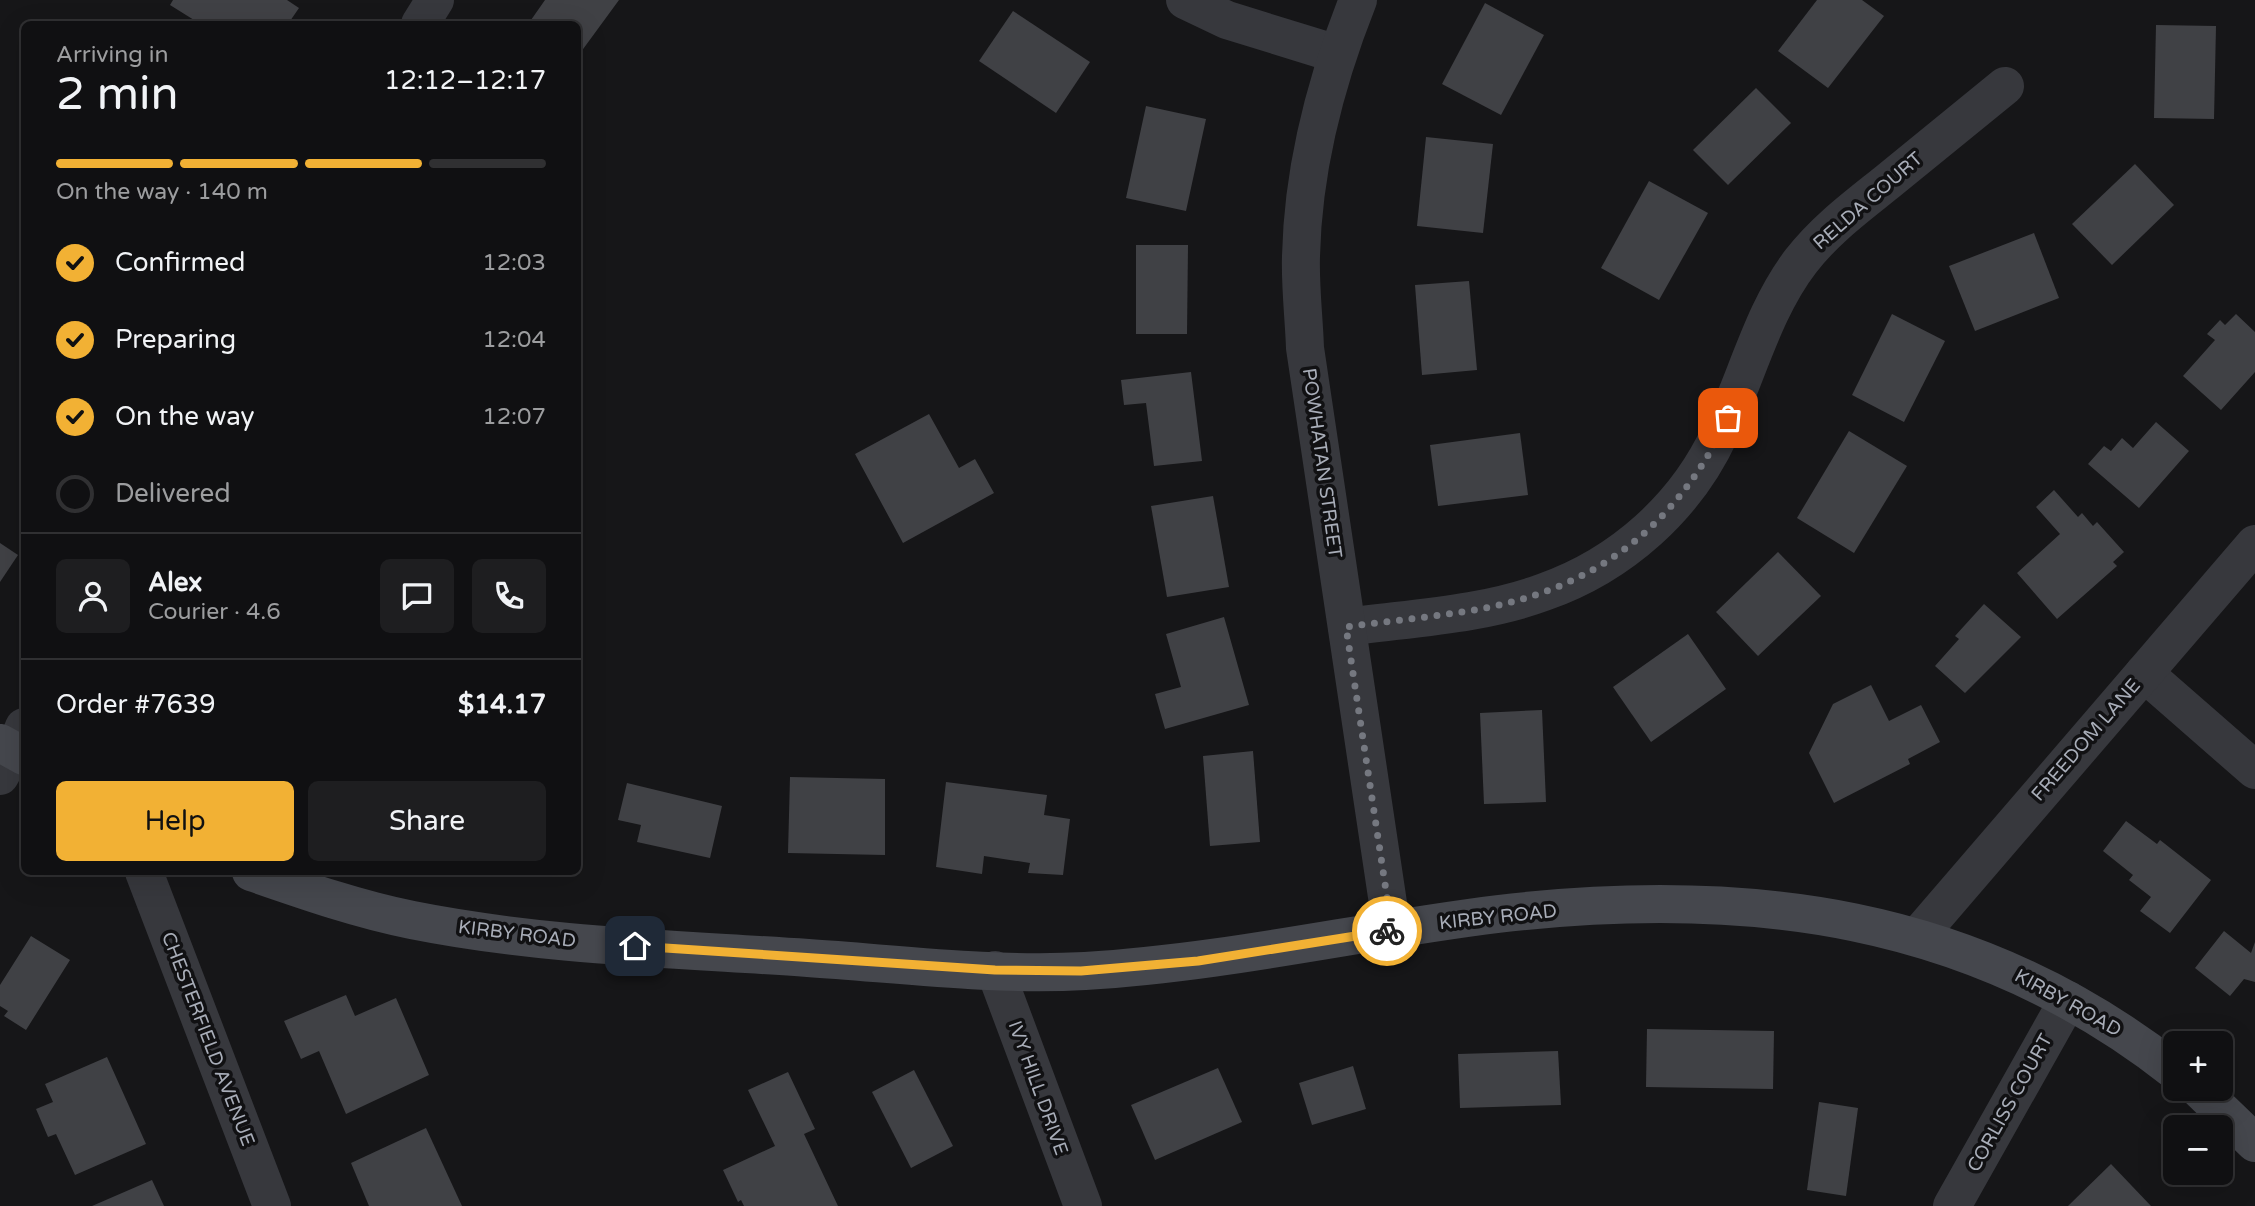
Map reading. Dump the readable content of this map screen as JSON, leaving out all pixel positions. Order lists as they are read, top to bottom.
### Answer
{
  "streets": {
    "main road": ["KIRBY ROAD"],
    "street": [
      "RELDA COURT",
      "POWHATAN STREET",
      "FREEDOM LANE",
      "CHESTERFIELD AVENUE",
      "IVY HILL DRIVE",
      "CORLISS COURT"
    ]
  },
  "crossings": [
    ["RELDA COURT", "POWHATAN STREET"],
    ["POWHATAN STREET", "KIRBY ROAD"],
    ["FREEDOM LANE", "KIRBY ROAD"],
    ["KIRBY ROAD", "IVY HILL DRIVE"],
    ["KIRBY ROAD", "CORLISS COURT"]
  ],
  "page": {
    "heading": ["2 min", "Arriving in", "12:12–12:17"],
    "panel": [
      "Alex",
      "Courier · 4.6",
      "Order #7639",
      "$14.17"
    ],
    "bar": "On the way · 140 m",
    "list": [
      ["Confirmed", "12:03"],
      ["Preparing", "12:04"],
      ["On the way", "12:07"],
      "Delivered"
    ],
    "buttons": ["Help", "Share"],
    "map_buttons": ["+", "−"]
  }
}
